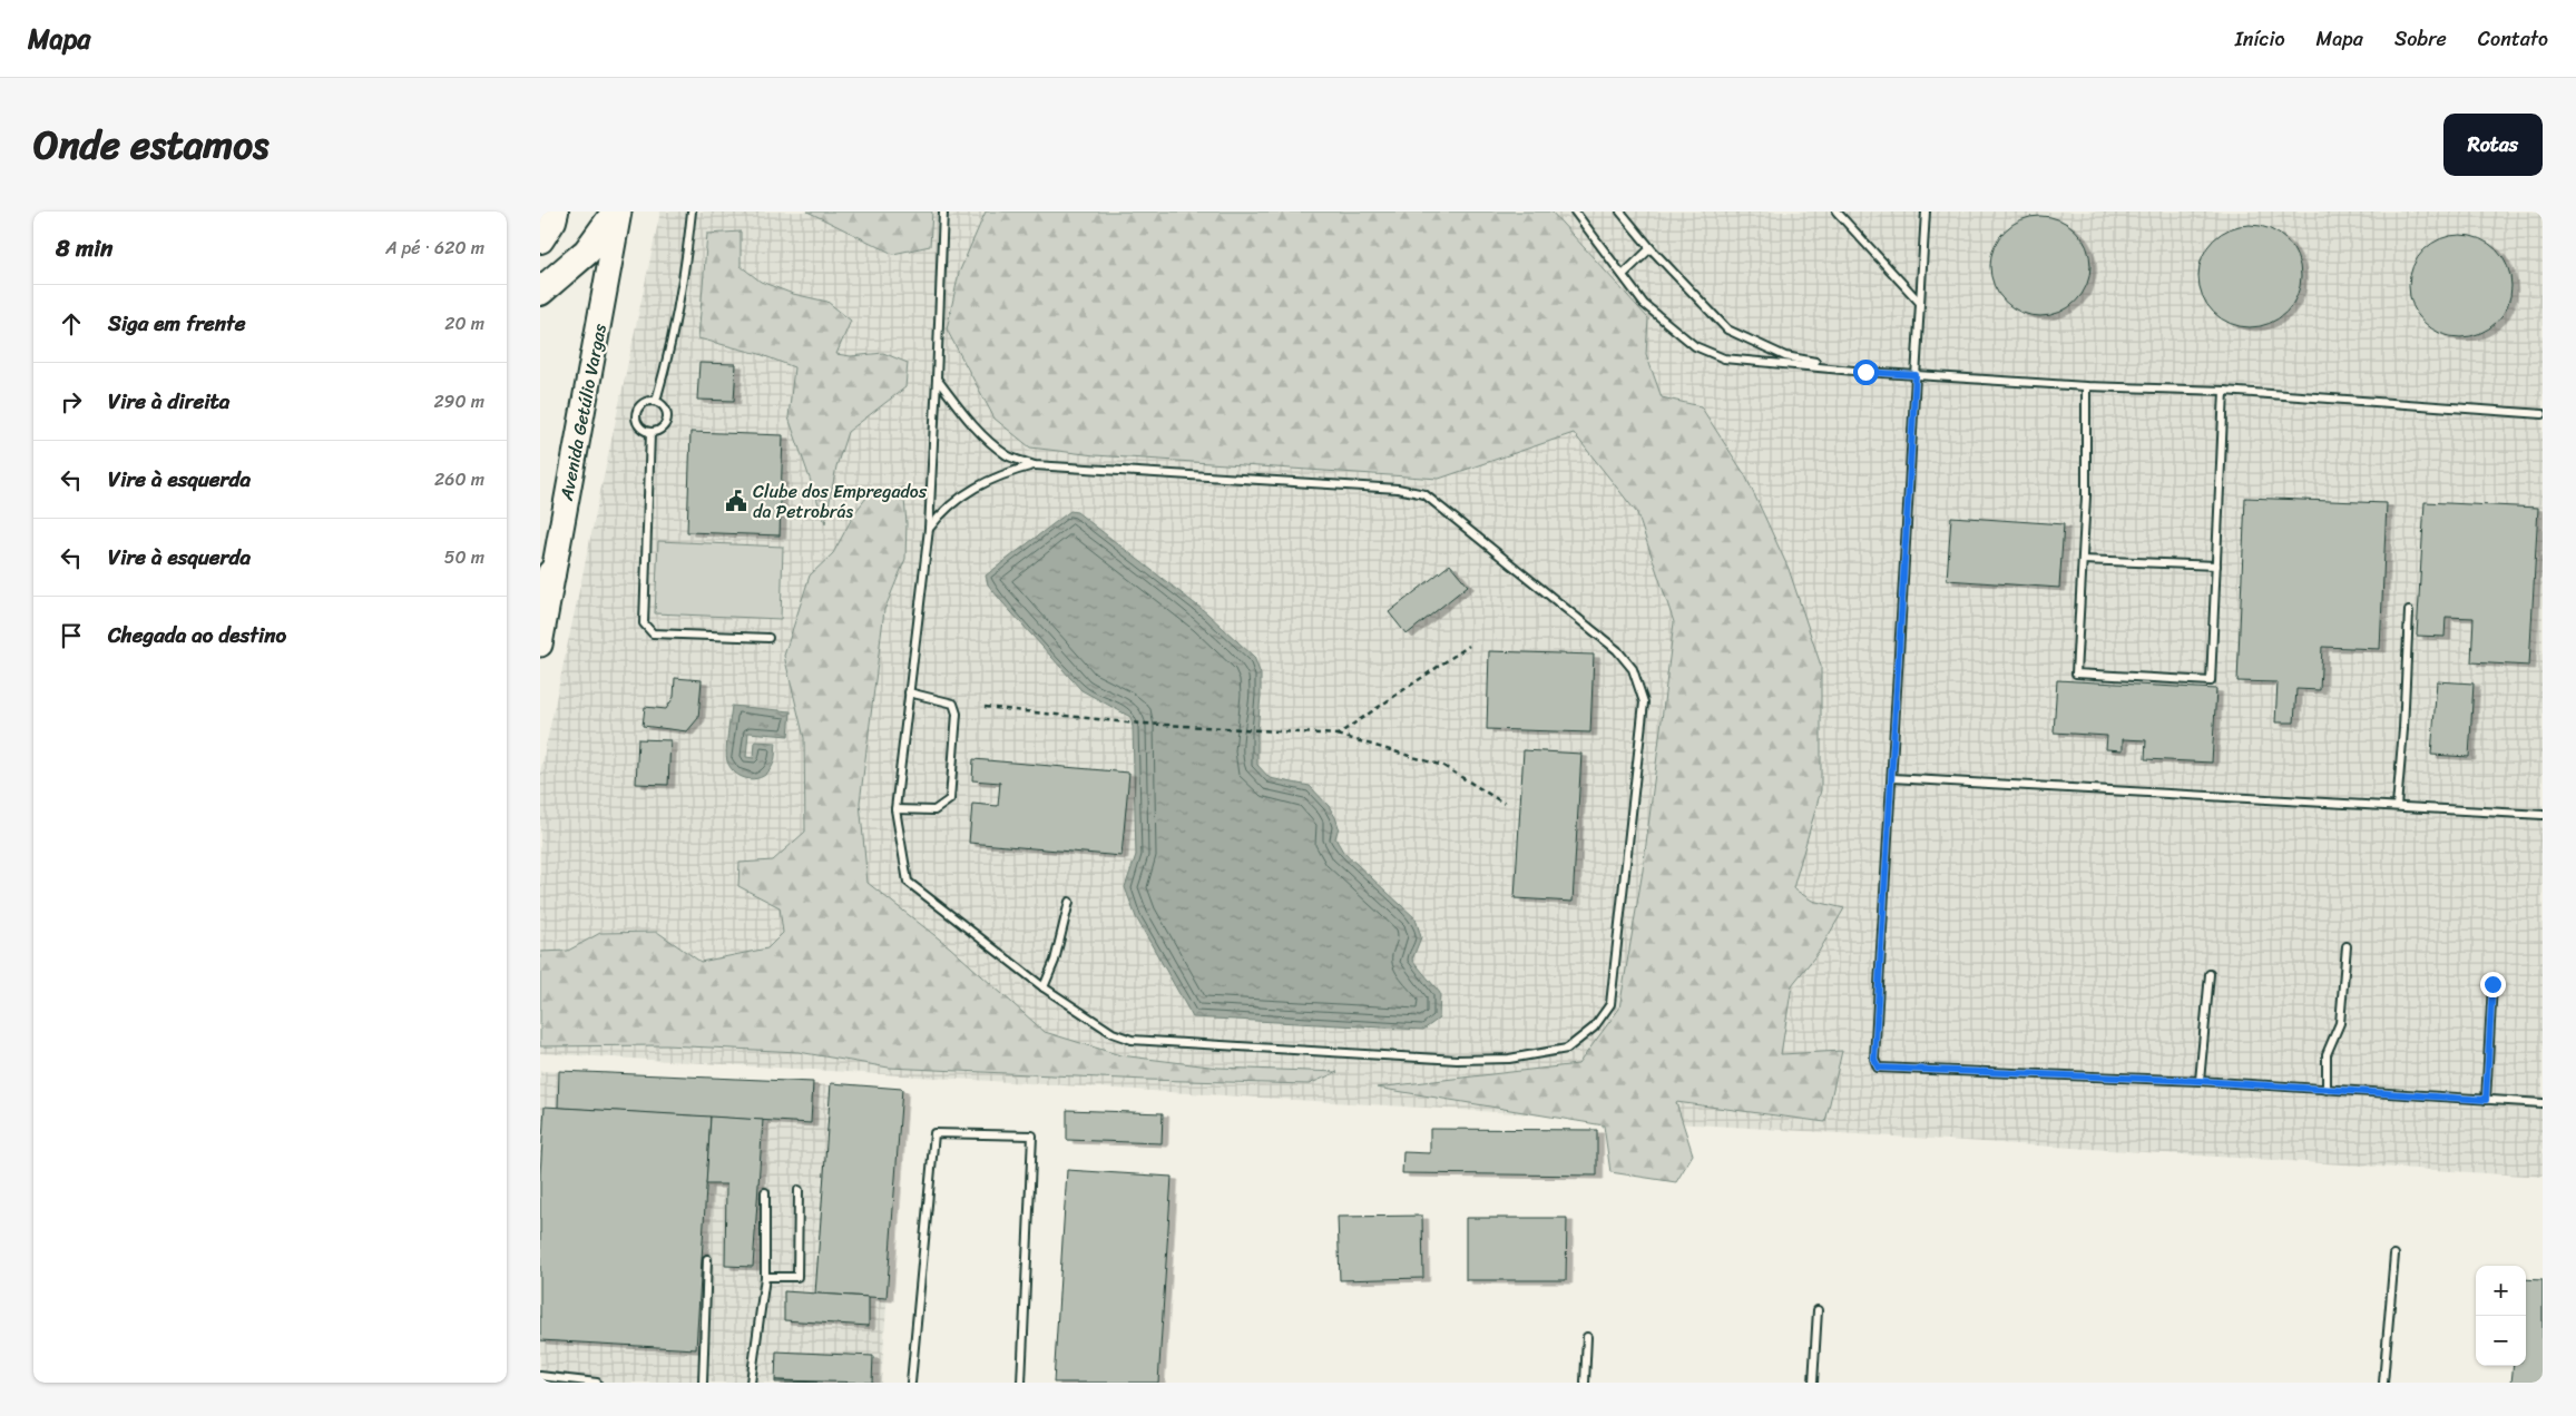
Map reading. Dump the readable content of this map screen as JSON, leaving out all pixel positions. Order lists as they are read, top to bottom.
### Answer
{
  "streets": {
    "main road": ["Avenida Getúlio Vargas"]
  },
  "places": {
    "public building": ["Clube dos Empregados da Petrobrás"]
  },
  "page": {
    "header": "Mapa",
    "nav": [
      "Início",
      "Mapa",
      "Sobre",
      "Contato"
    ],
    "title": "Onde estamos",
    "buttons": "Rotas",
    "heading": ["8 min", "A pé · 620 m"],
    "list": [
      ["Siga em frente", "20 m"],
      ["Vire à direita", "290 m"],
      ["Vire à esquerda", "260 m"],
      ["Vire à esquerda", "50 m"],
      "Chegada ao destino"
    ],
    "map_buttons": ["+", "−"]
  }
}
